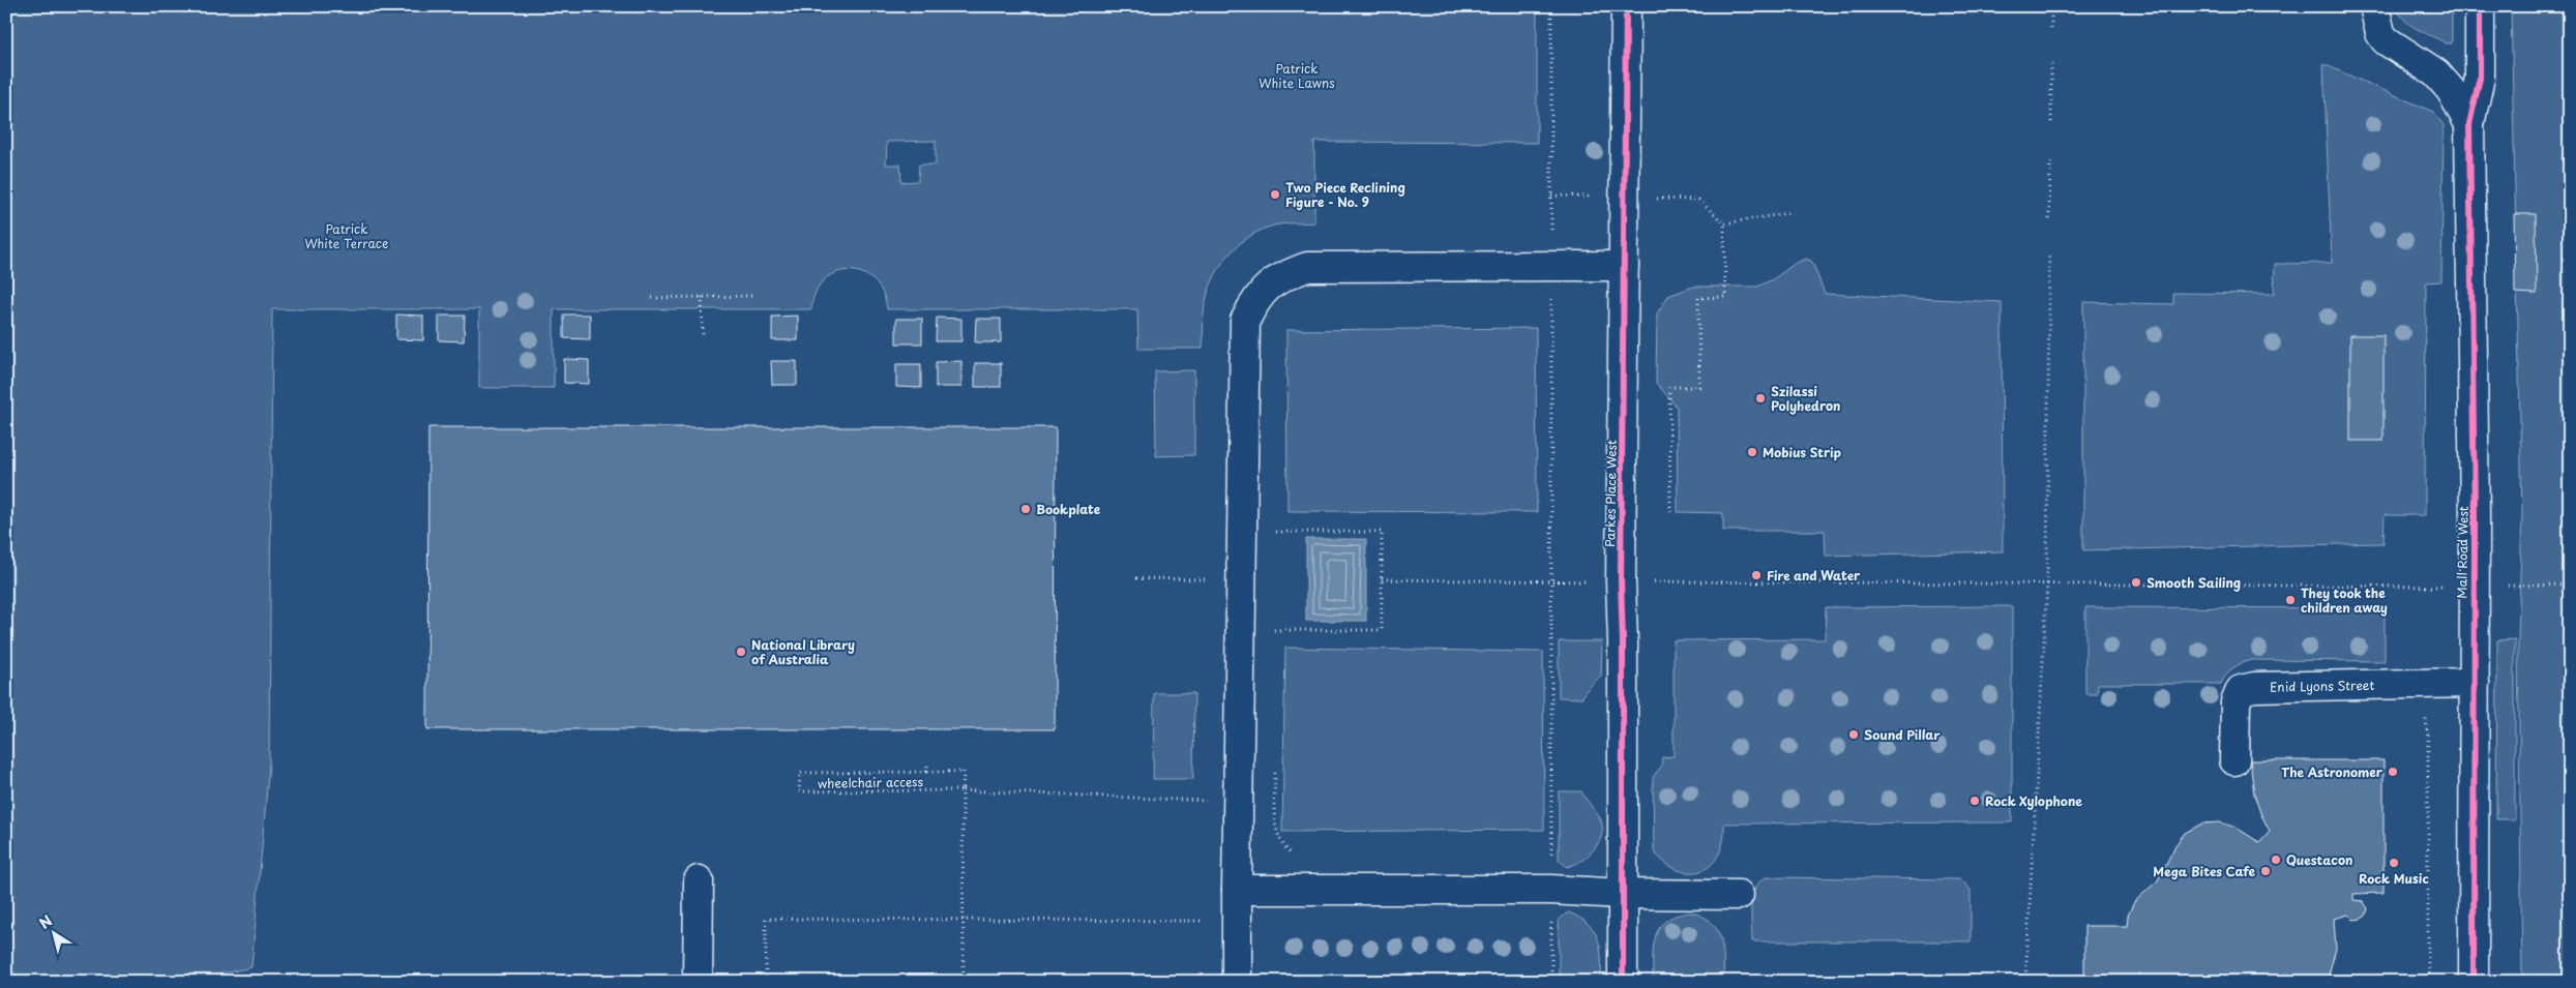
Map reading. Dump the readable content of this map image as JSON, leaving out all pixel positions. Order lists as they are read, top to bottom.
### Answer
{
  "streets": {
    "street": ["Parkes Place West", "Mall Road West", "Enid Lyons Street"],
    "path": ["wheelchair access"]
  },
  "crossings": [
    ["Mall Road West", "Enid Lyons Street"]
  ],
  "parks": ["Patrick White Lawns", "Patrick White Terrace"],
  "places": [
    "Two Piece Reclining Figure - No. 9",
    "Szilassi Polyhedron",
    "Mobius Strip",
    "Bookplate",
    "Fire and Water",
    "Smooth Sailing",
    "They took the children away",
    "National Library of Australia",
    "Sound Pillar",
    "The Astronomer",
    "Rock Xylophone",
    "Questacon",
    "Rock Music",
    "Mega Bites Cafe"
  ],
  "north": "top left"
}
